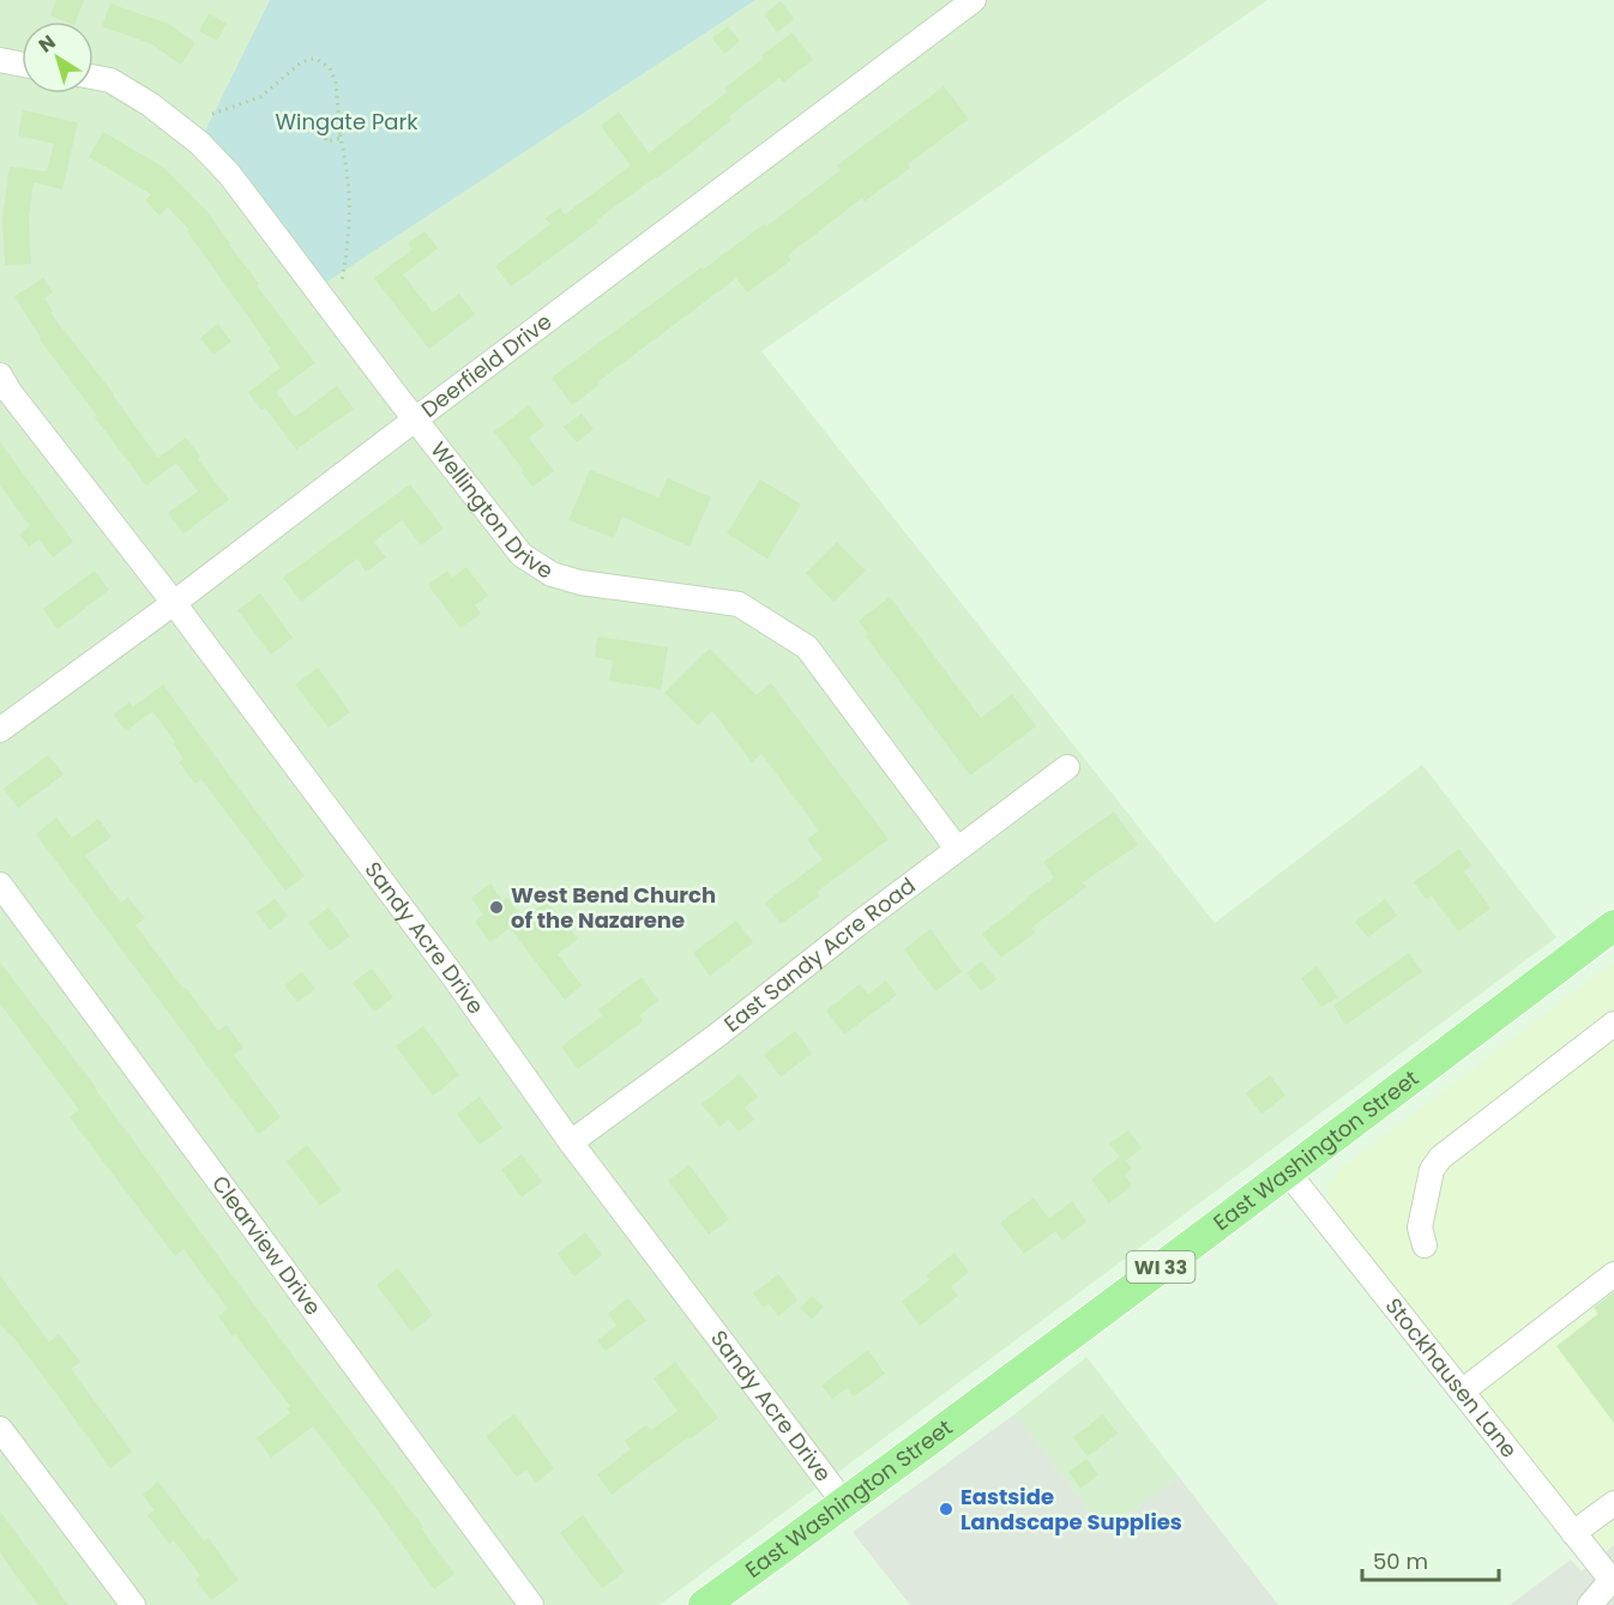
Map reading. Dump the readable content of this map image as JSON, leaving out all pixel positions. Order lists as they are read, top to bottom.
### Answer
{
  "streets": {
    "main road": ["East Washington Street", "WI 33"],
    "street": [
      "Deerfield Drive",
      "Wellington Drive",
      "Sandy Acre Drive",
      "East Sandy Acre Road",
      "Clearview Drive",
      "Stockhausen Lane"
    ]
  },
  "crossings": [
    ["Deerfield Drive", "Wellington Drive"],
    ["Deerfield Drive", "Sandy Acre Drive"],
    ["Wellington Drive", "East Sandy Acre Road"],
    ["Sandy Acre Drive", "East Sandy Acre Road"],
    ["Sandy Acre Drive", "East Washington Street"],
    ["East Washington Street", "Stockhausen Lane"]
  ],
  "parks": ["Wingate Park"],
  "places": ["West Bend Church of the Nazarene", "Eastside Landscape Supplies"],
  "scale_bar": "50 m",
  "north": "top left"
}
